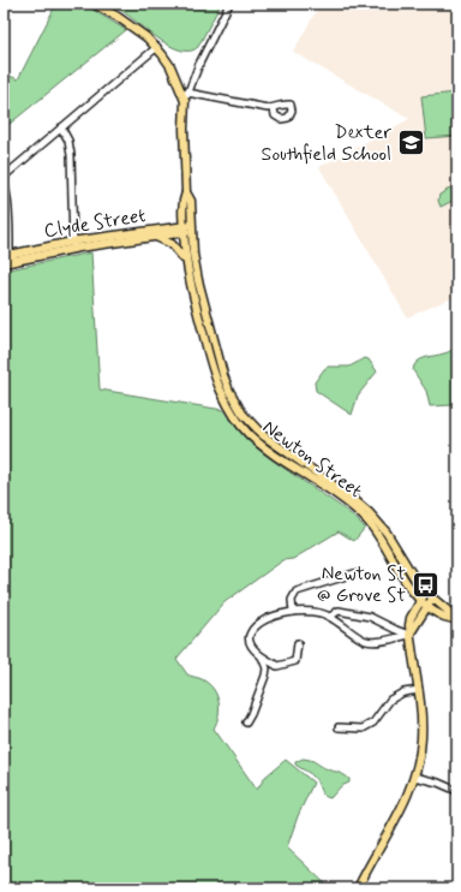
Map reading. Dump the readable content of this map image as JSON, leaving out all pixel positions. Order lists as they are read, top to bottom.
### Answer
{
  "streets": {
    "main road": ["Clyde Street", "Newton Street"]
  },
  "crossings": [
    ["Clyde Street", "Newton Street"]
  ],
  "places": {
    "school or university": ["Dexter Southfield School"],
    "bus stop": ["Newton St @ Grove St"]
  }
}
